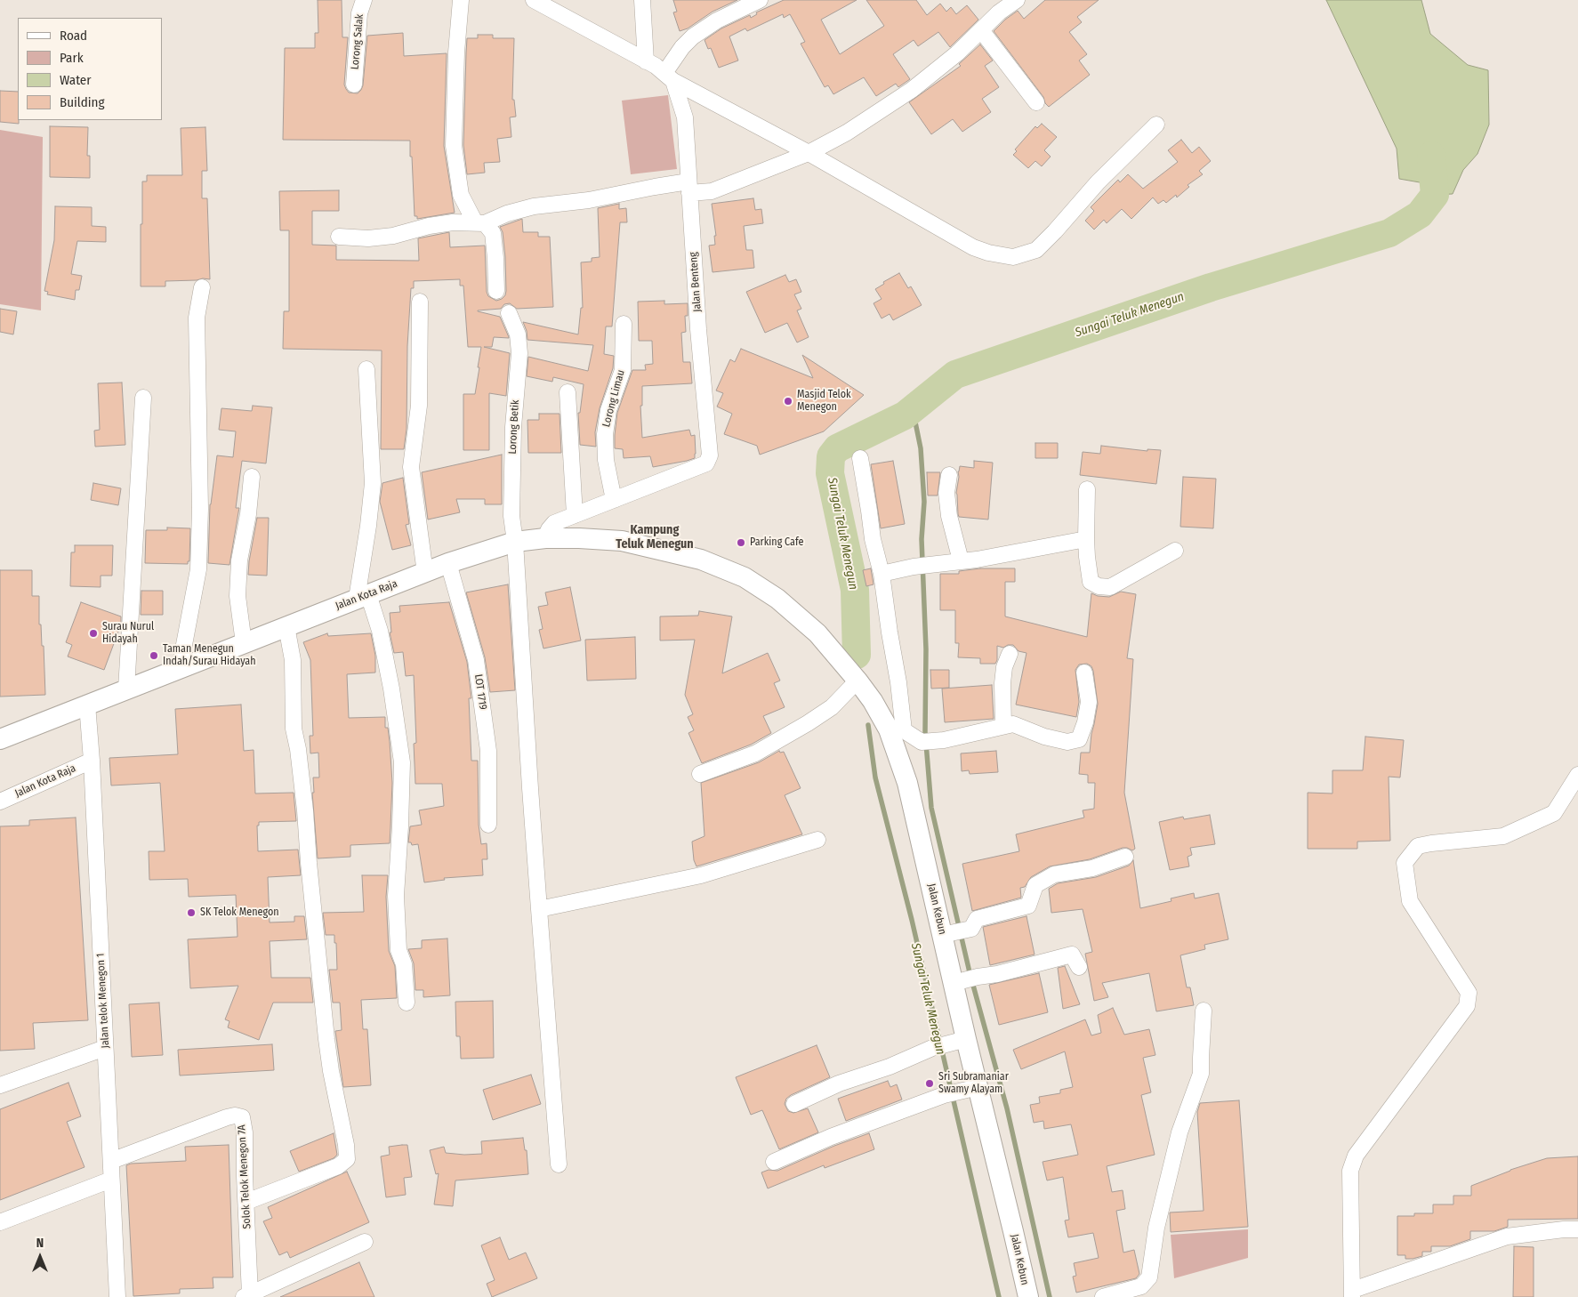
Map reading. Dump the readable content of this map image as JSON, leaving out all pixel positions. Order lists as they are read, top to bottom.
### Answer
{
  "streets": {
    "main road": ["Jalan Kota Raja", "Jalan Kebun"],
    "street": [
      "Lorong Salak",
      "Jalan Benteng",
      "Lorong Limau",
      "Lorong Betik",
      "LOT 1719",
      "Jalan telok Menegon 1",
      "Solok Telok Menegon 7A"
    ]
  },
  "crossings": [
    ["Jalan Benteng", "Lorong Limau"],
    ["Jalan Benteng", "Jalan Kota Raja"],
    ["Lorong Betik", "Jalan Kota Raja"],
    ["Jalan Kota Raja", "LOT 1719"],
    ["Jalan Kota Raja", "Jalan Kebun"],
    ["Jalan Kota Raja", "Jalan telok Menegon 1"],
    ["Jalan telok Menegon 1", "Solok Telok Menegon 7A"]
  ],
  "districts": ["Kampung Teluk Menegun"],
  "water": ["Sungai Teluk Menegun"],
  "places": [
    "Masjid Telok Menegon",
    "Parking Cafe",
    "Surau Nurul Hidayah",
    "Taman Menegun Indah/Surau Hidayah",
    "SK Telok Menegon",
    "Sri Subramaniar Swamy Alayam"
  ],
  "legend": [
    "Road",
    "Park",
    "Water",
    "Building"
  ],
  "north": "top"
}
